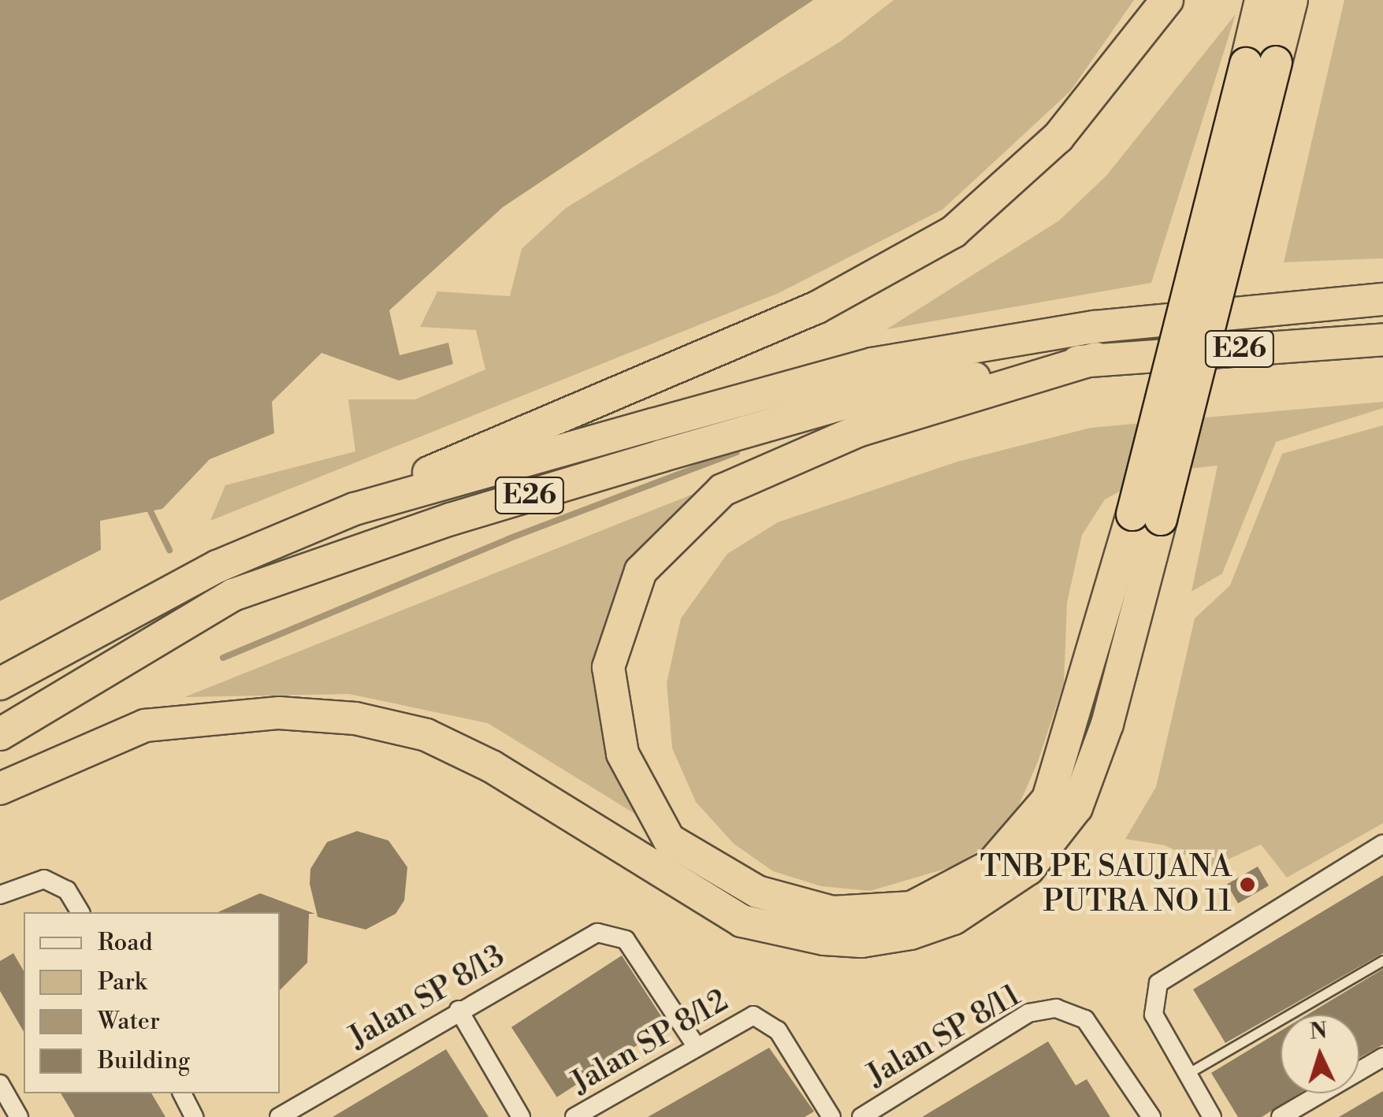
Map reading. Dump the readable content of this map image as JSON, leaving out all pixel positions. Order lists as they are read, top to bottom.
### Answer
{
  "streets": {
    "highway": ["E26"],
    "street": ["Jalan SP 8/13", "Jalan SP 8/11", "Jalan SP 8/12"]
  },
  "crossings": [
    ["Jalan SP 8/13", "Jalan SP 8/12"]
  ],
  "places": ["TNB PE SAUJANA PUTRA NO 11"],
  "legend": [
    "Road",
    "Park",
    "Water",
    "Building"
  ],
  "north": "top"
}
